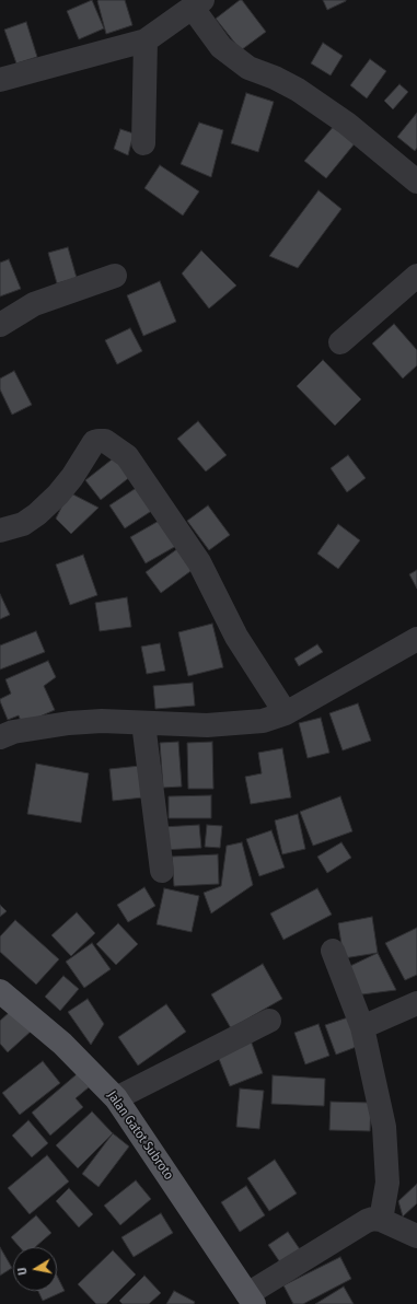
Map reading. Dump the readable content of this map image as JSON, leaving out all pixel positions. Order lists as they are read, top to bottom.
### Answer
{
  "streets": {
    "main road": ["Jalan Gatot Subroto"]
  },
  "north": "left"
}
